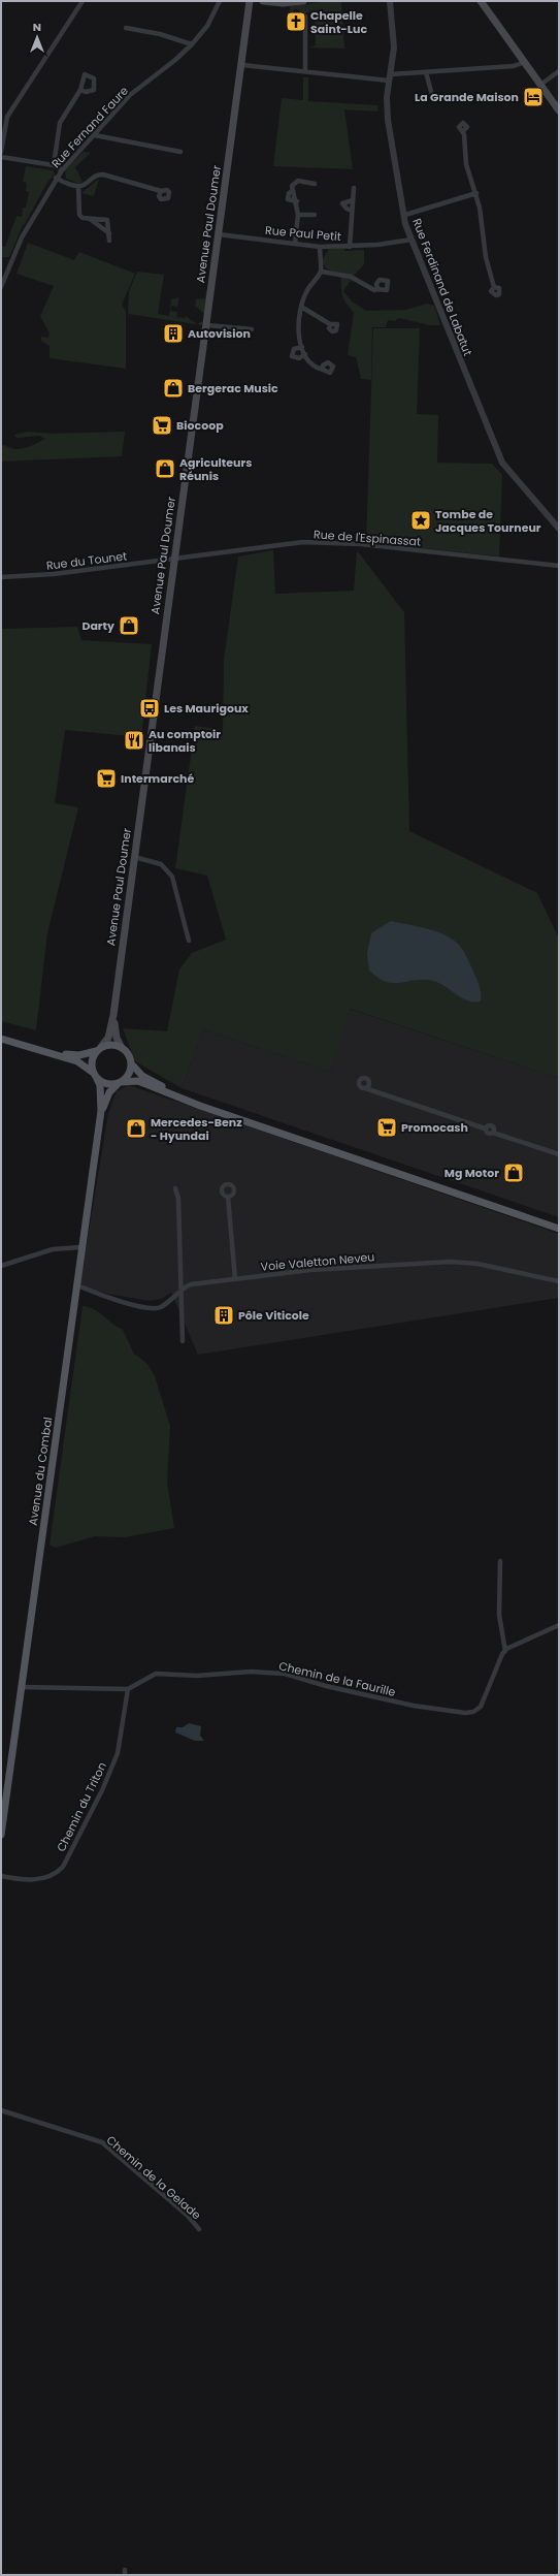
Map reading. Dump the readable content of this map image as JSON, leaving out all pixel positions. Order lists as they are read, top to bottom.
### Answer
{
  "streets": {
    "main road": ["Avenue Paul Doumer", "Avenue du Combal"],
    "street": [
      "Rue Fernand Faure",
      "Rue Paul Petit",
      "Rue Ferdinand de Labatut",
      "Rue de l'Espinassat",
      "Rue du Tounet",
      "Voie Valetton Neveu",
      "Chemin de la Faurille",
      "Chemin du Triton",
      "Chemin de la Gelade"
    ]
  },
  "crossings": [
    ["Avenue Paul Doumer", "Rue Paul Petit"],
    ["Avenue Paul Doumer", "Rue de l'Espinassat"],
    ["Avenue Paul Doumer", "Rue du Tounet"],
    ["Rue Paul Petit", "Rue Ferdinand de Labatut"],
    ["Rue de l'Espinassat", "Rue du Tounet"],
    ["Chemin de la Faurille", "Chemin du Triton"]
  ],
  "places": {
    "church": ["Chapelle Saint-Luc"],
    "hotel": ["La Grande Maison"],
    "building": ["Autovision", "Pôle Viticole"],
    "shop": [
      "Bergerac Music",
      "Agriculteurs Réunis",
      "Darty",
      "Mercedes-Benz - Hyundai",
      "Mg Motor"
    ],
    "supermarket": ["Biocoop", "Intermarché", "Promocash"],
    "place": ["Tombe de Jacques Tourneur"],
    "bus stop": ["Les Maurigoux"],
    "restaurant": ["Au comptoir libanais"]
  },
  "north": "top"
}
